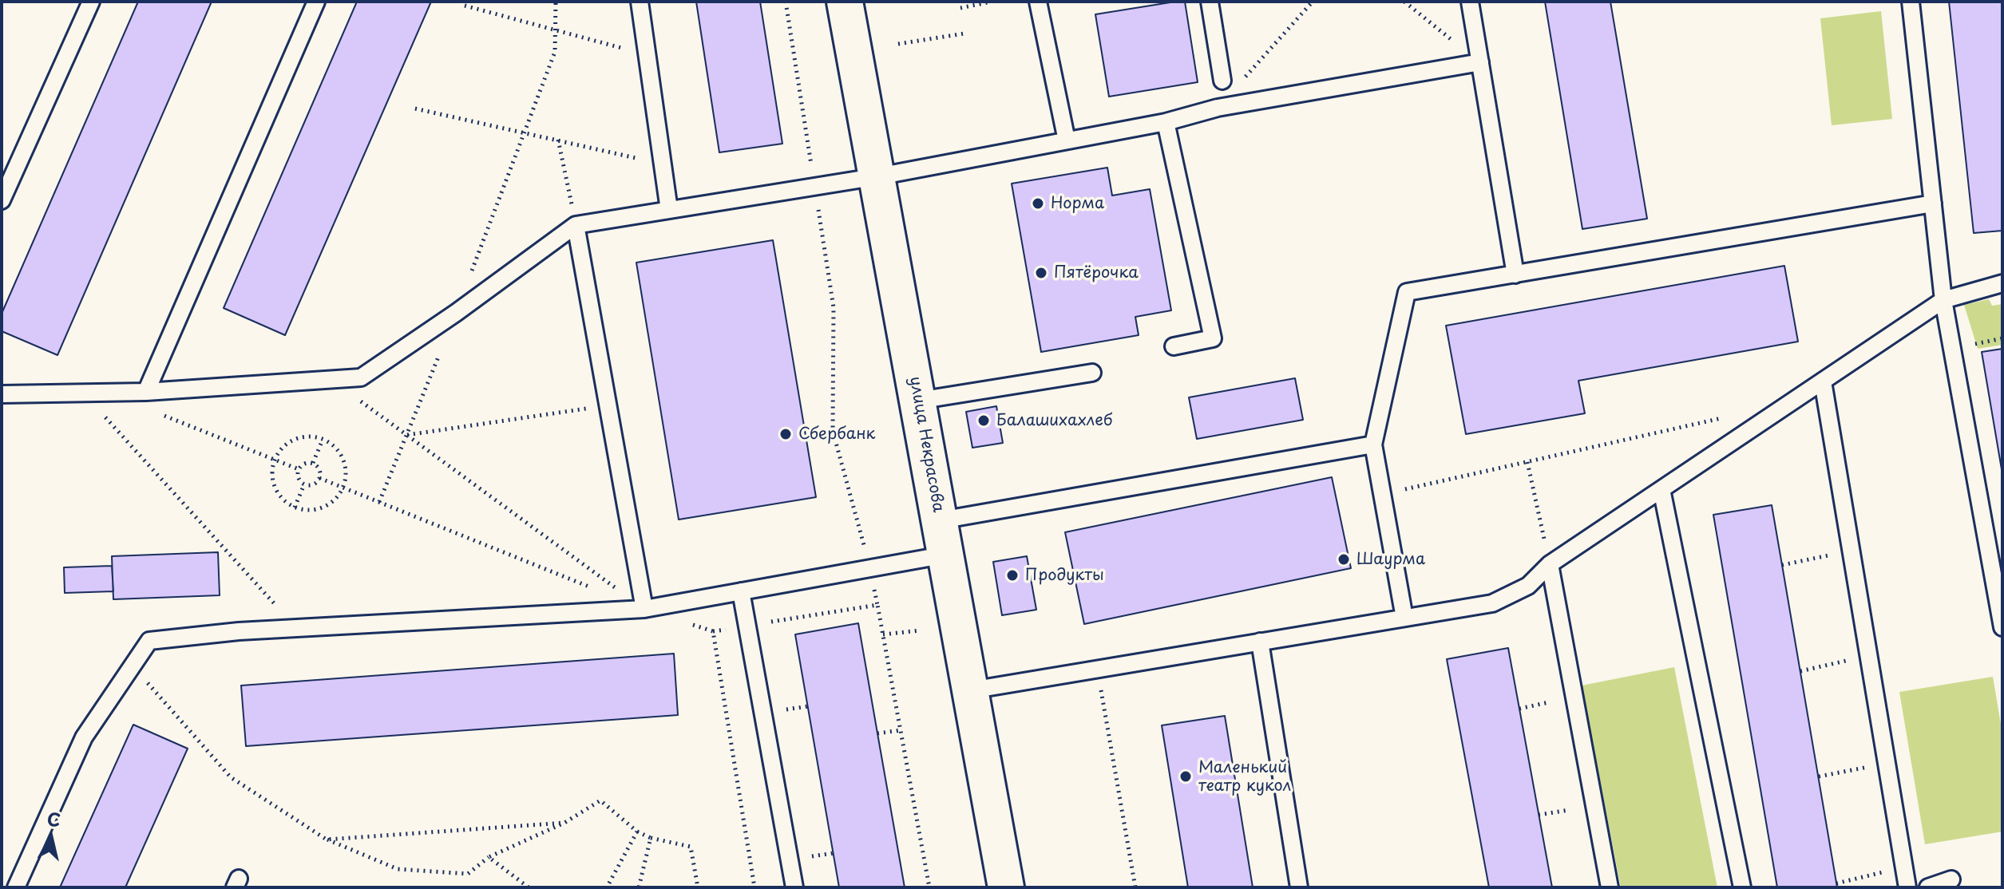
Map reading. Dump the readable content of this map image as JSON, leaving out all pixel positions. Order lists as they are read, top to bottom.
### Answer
{
  "streets": {
    "street": ["улица Некрасова"]
  },
  "places": [
    "Норма",
    "Пятёрочка",
    "Балашихахлеб",
    "Сбербанк",
    "Шаурма",
    "Продукты",
    "Маленький театр кукол"
  ],
  "north": "top"
}
